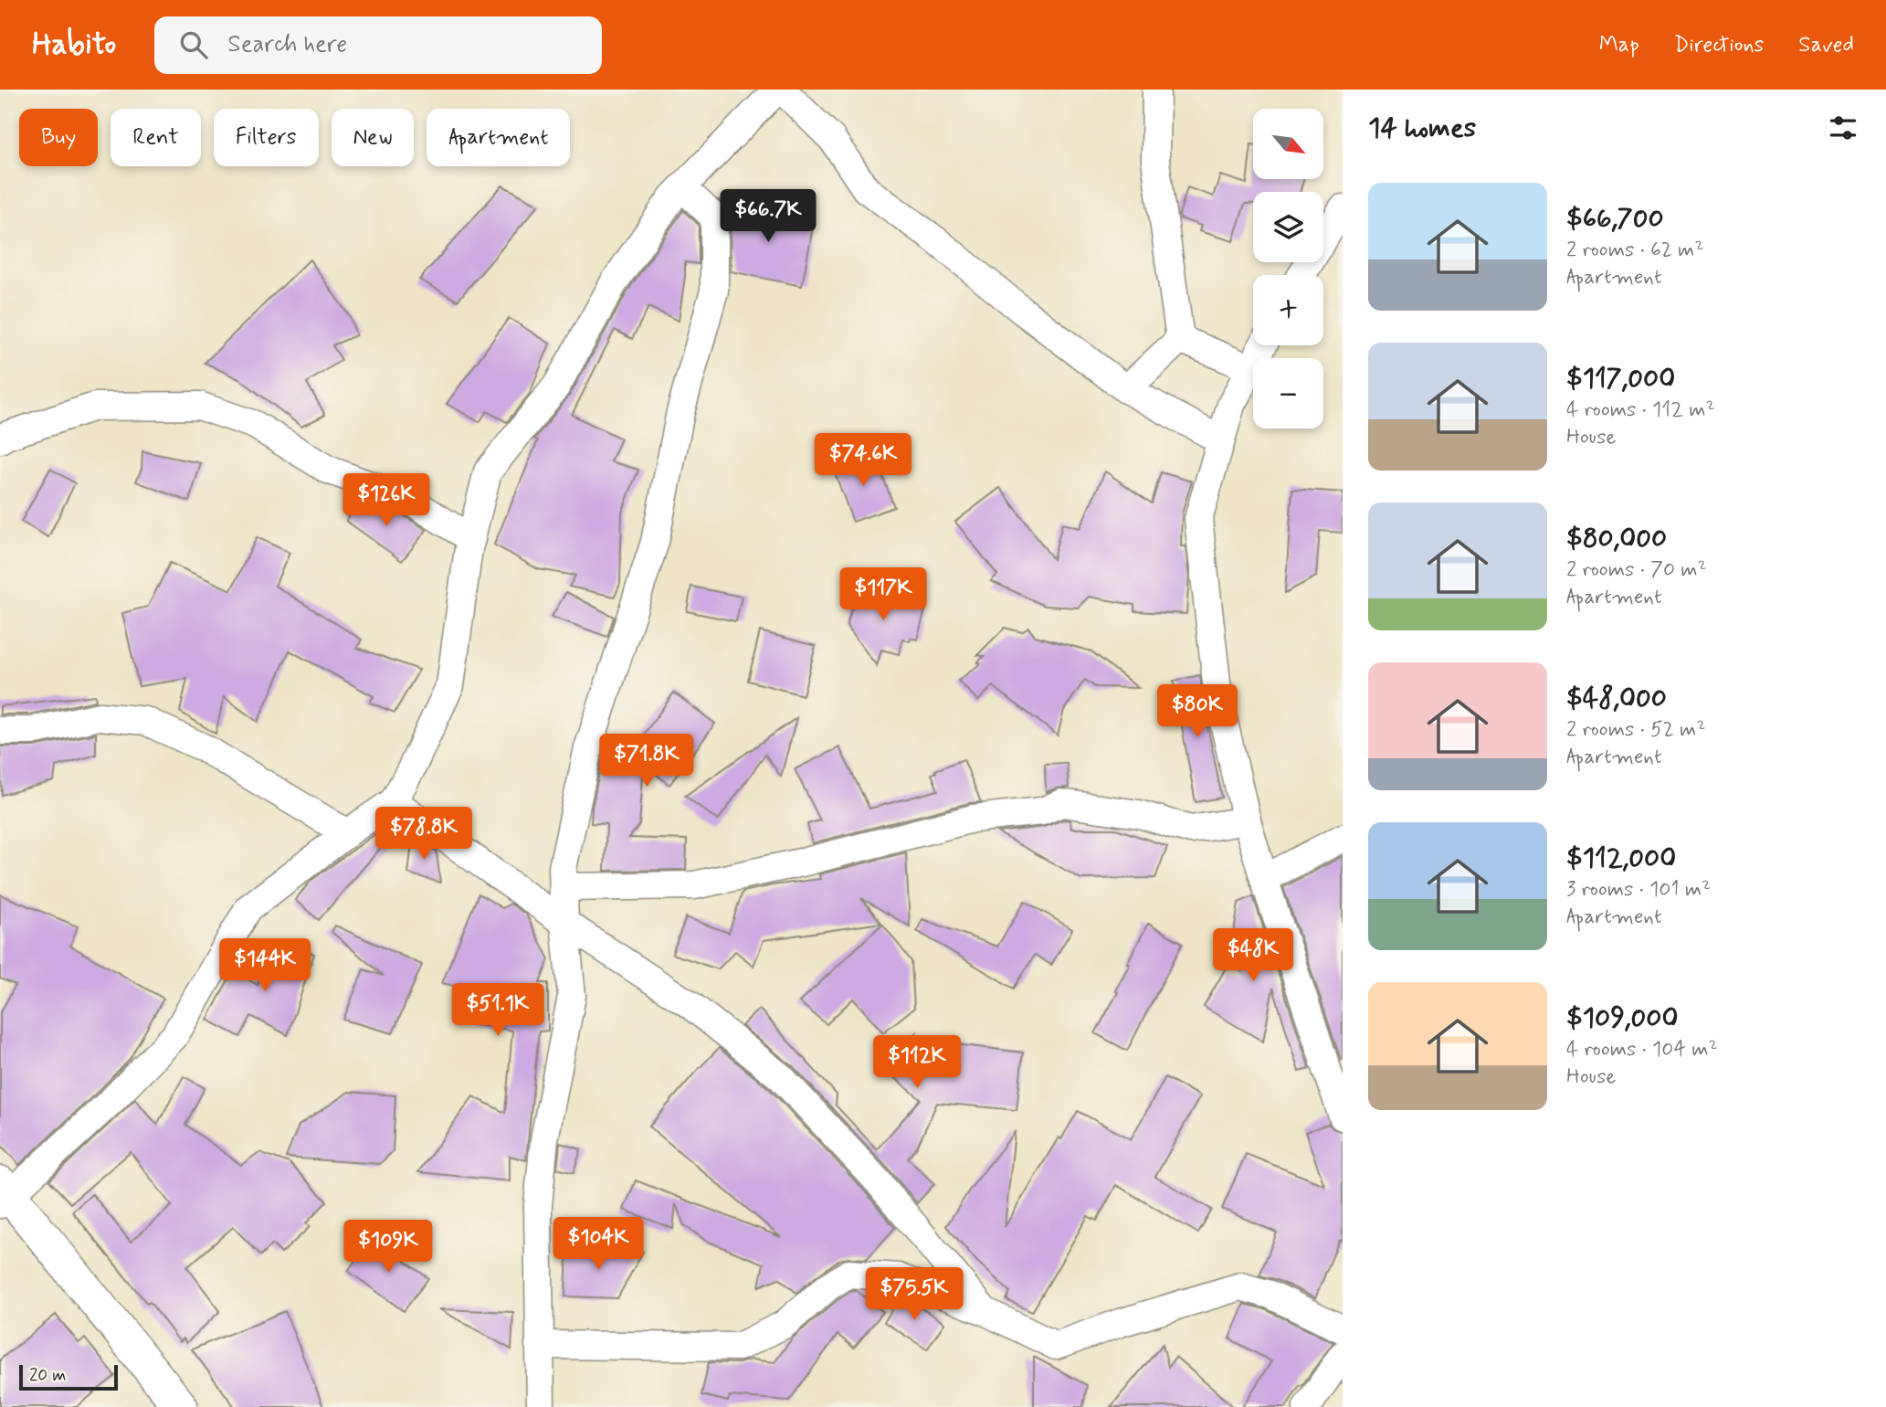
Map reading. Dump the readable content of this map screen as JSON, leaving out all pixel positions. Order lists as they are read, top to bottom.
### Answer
{
  "scale_bar": "20 m",
  "north": "bottom right",
  "page": {
    "header": "Habito",
    "search": "Search here",
    "nav": ["Map", "Directions", "Saved"],
    "heading": "14 homes",
    "map_buttons": ["+", "−"],
    "chip": [
      "Buy",
      "Rent",
      "Filters",
      "New",
      "Apartment"
    ],
    "list": [
      {
        "name": "$66,700",
        "note": "2 rooms · 62 m² · Apartment"
      },
      {
        "name": "$117,000",
        "note": "4 rooms · 112 m² · House"
      },
      {
        "name": "$80,000",
        "note": "2 rooms · 70 m² · Apartment"
      },
      {
        "name": "$48,000",
        "note": "2 rooms · 52 m² · Apartment"
      },
      {
        "name": "$112,000",
        "note": "3 rooms · 101 m² · Apartment"
      },
      {
        "name": "$109,000",
        "note": "4 rooms · 104 m² · House"
      }
    ],
    "price": [
      "$66.7K",
      "$74.6K",
      "$126K",
      "$117K",
      "$80K",
      "$71.8K",
      "$78.8K",
      "$48K",
      "$144K",
      "$51.1K",
      "$112K",
      "$104K",
      "$109K",
      "$75.5K"
    ],
    "scale": "20 m"
  }
}
